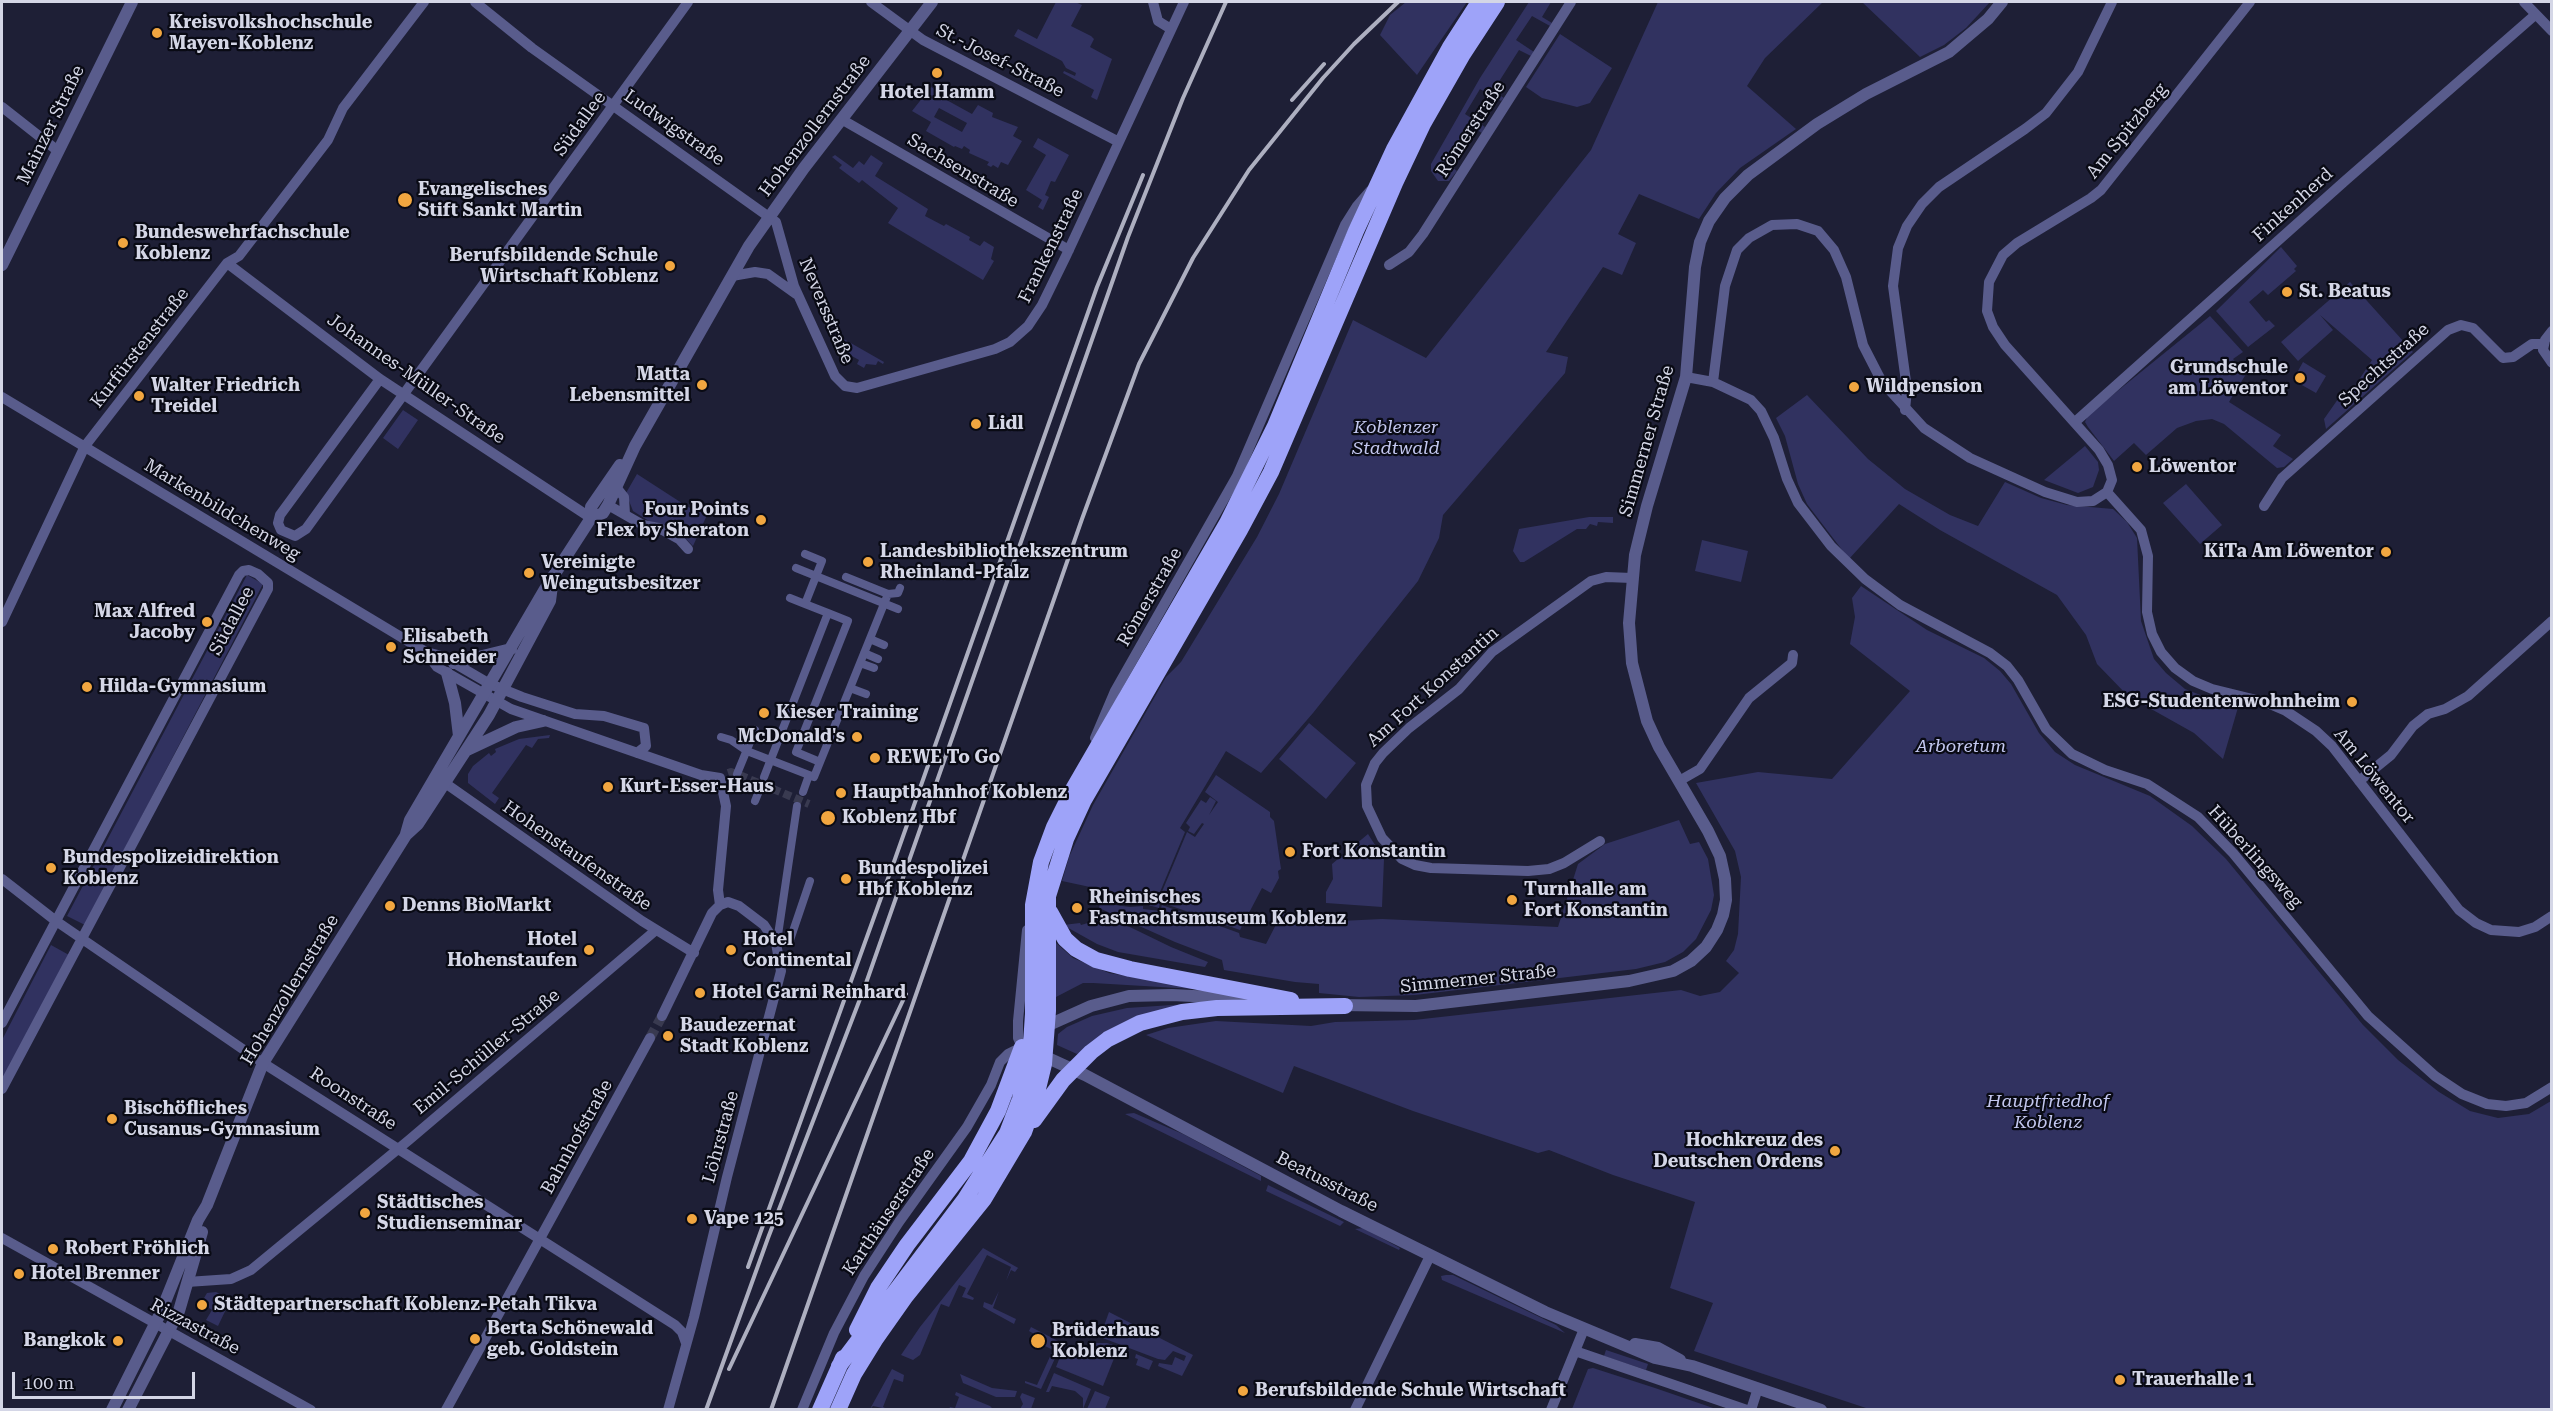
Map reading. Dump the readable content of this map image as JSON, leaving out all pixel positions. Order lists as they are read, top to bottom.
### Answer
{
  "streets": {
    "street": [
      "St.-Josef-Straße",
      "Südallee",
      "Mainzer Straße",
      "Hohenzollernstraße",
      "Ludwigstraße",
      "Römerstraße",
      "Am Spitzberg",
      "Sachsenstraße",
      "Finkenherd",
      "Frankenstraße",
      "Neversstraße",
      "Kurfürstenstraße",
      "Spechtstraße",
      "Johannes-Müller-Straße",
      "Simmerner Straße",
      "Markenbildchenweg",
      "Am Fort Konstantin",
      "Am Löwentor",
      "Hohenstaufenstraße",
      "Hüberlingsweg",
      "Emil-Schüller-Straße",
      "Roonstraße",
      "Bahnhofstraße",
      "Löhrstraße",
      "Beatusstraße",
      "Karthäuserstraße",
      "Rizzastraße"
    ]
  },
  "crossings": [
    ["St.-Josef-Straße", "Hohenzollernstraße"],
    ["St.-Josef-Straße", "Frankenstraße"],
    ["Südallee", "Ludwigstraße"],
    ["Südallee", "Johannes-Müller-Straße"],
    ["Südallee", "Roonstraße"],
    ["Hohenzollernstraße", "Ludwigstraße"],
    ["Hohenzollernstraße", "Sachsenstraße"],
    ["Hohenzollernstraße", "Neversstraße"],
    ["Hohenzollernstraße", "Johannes-Müller-Straße"],
    ["Hohenzollernstraße", "Markenbildchenweg"],
    ["Hohenzollernstraße", "Hohenstaufenstraße"],
    ["Hohenzollernstraße", "Emil-Schüller-Straße"],
    ["Hohenzollernstraße", "Roonstraße"],
    ["Hohenzollernstraße", "Rizzastraße"],
    ["Ludwigstraße", "Neversstraße"],
    ["Römerstraße", "Simmerner Straße"],
    ["Römerstraße", "Beatusstraße"],
    ["Römerstraße", "Karthäuserstraße"],
    ["Am Spitzberg", "Finkenherd"],
    ["Am Spitzberg", "Am Löwentor"],
    ["Sachsenstraße", "Frankenstraße"],
    ["Frankenstraße", "Neversstraße"],
    ["Kurfürstenstraße", "Johannes-Müller-Straße"],
    ["Kurfürstenstraße", "Markenbildchenweg"],
    ["Simmerner Straße", "Am Fort Konstantin"],
    ["Simmerner Straße", "Hüberlingsweg"],
    ["Simmerner Straße", "Beatusstraße"],
    ["Simmerner Straße", "Karthäuserstraße"],
    ["Markenbildchenweg", "Löhrstraße"],
    ["Hohenstaufenstraße", "Emil-Schüller-Straße"],
    ["Emil-Schüller-Straße", "Roonstraße"],
    ["Roonstraße", "Bahnhofstraße"],
    ["Roonstraße", "Löhrstraße"],
    ["Beatusstraße", "Karthäuserstraße"]
  ],
  "parks": ["Koblenzer Stadtwald", "Arboretum", "Hauptfriedhof Koblenz"],
  "places": [
    "Kreisvolkshochschule Mayen-Koblenz",
    "Hotel Hamm",
    "Evangelisches Stift Sankt Martin",
    "Bundeswehrfachschule Koblenz",
    "Berufsbildende Schule Wirtschaft Koblenz",
    "St. Beatus",
    "Grundschule am Löwentor",
    "Matta Lebensmittel",
    "Wildpension",
    "Walter Friedrich Treidel",
    "Lidl",
    "Löwentor",
    "Four Points Flex by Sheraton",
    "KiTa Am Löwentor",
    "Landesbibliothekszentrum Rheinland-Pfalz",
    "Vereinigte Weingutsbesitzer",
    "Max Alfred Jacoby",
    "Elisabeth Schneider",
    "Hilda-Gymnasium",
    "ESG-Studentenwohnheim",
    "Kieser Training",
    "McDonald's",
    "REWE To Go",
    "Kurt-Esser-Haus",
    "Hauptbahnhof Koblenz",
    "Koblenz Hbf",
    "Fort Konstantin",
    "Bundespolizeidirektion Koblenz",
    "Bundespolizei Hbf Koblenz",
    "Turnhalle am Fort Konstantin",
    "Denns BioMarkt",
    "Rheinisches Fastnachtsmuseum Koblenz",
    "Hotel Hohenstaufen",
    "Hotel Continental",
    "Hotel Garni Reinhard",
    "Baudezernat Stadt Koblenz",
    "Bischöfliches Cusanus-Gymnasium",
    "Hochkreuz des Deutschen Ordens",
    "Städtisches Studienseminar",
    "Vape 125",
    "Robert Fröhlich",
    "Hotel Brenner",
    "Städtepartnerschaft Koblenz-Petah Tikva",
    "Berta Schönewald geb. Goldstein",
    "Bangkok",
    "Brüderhaus Koblenz",
    "Trauerhalle 1",
    "Berufsbildende Schule Wirtschaft"
  ],
  "scale_bar": "100 m"
}
